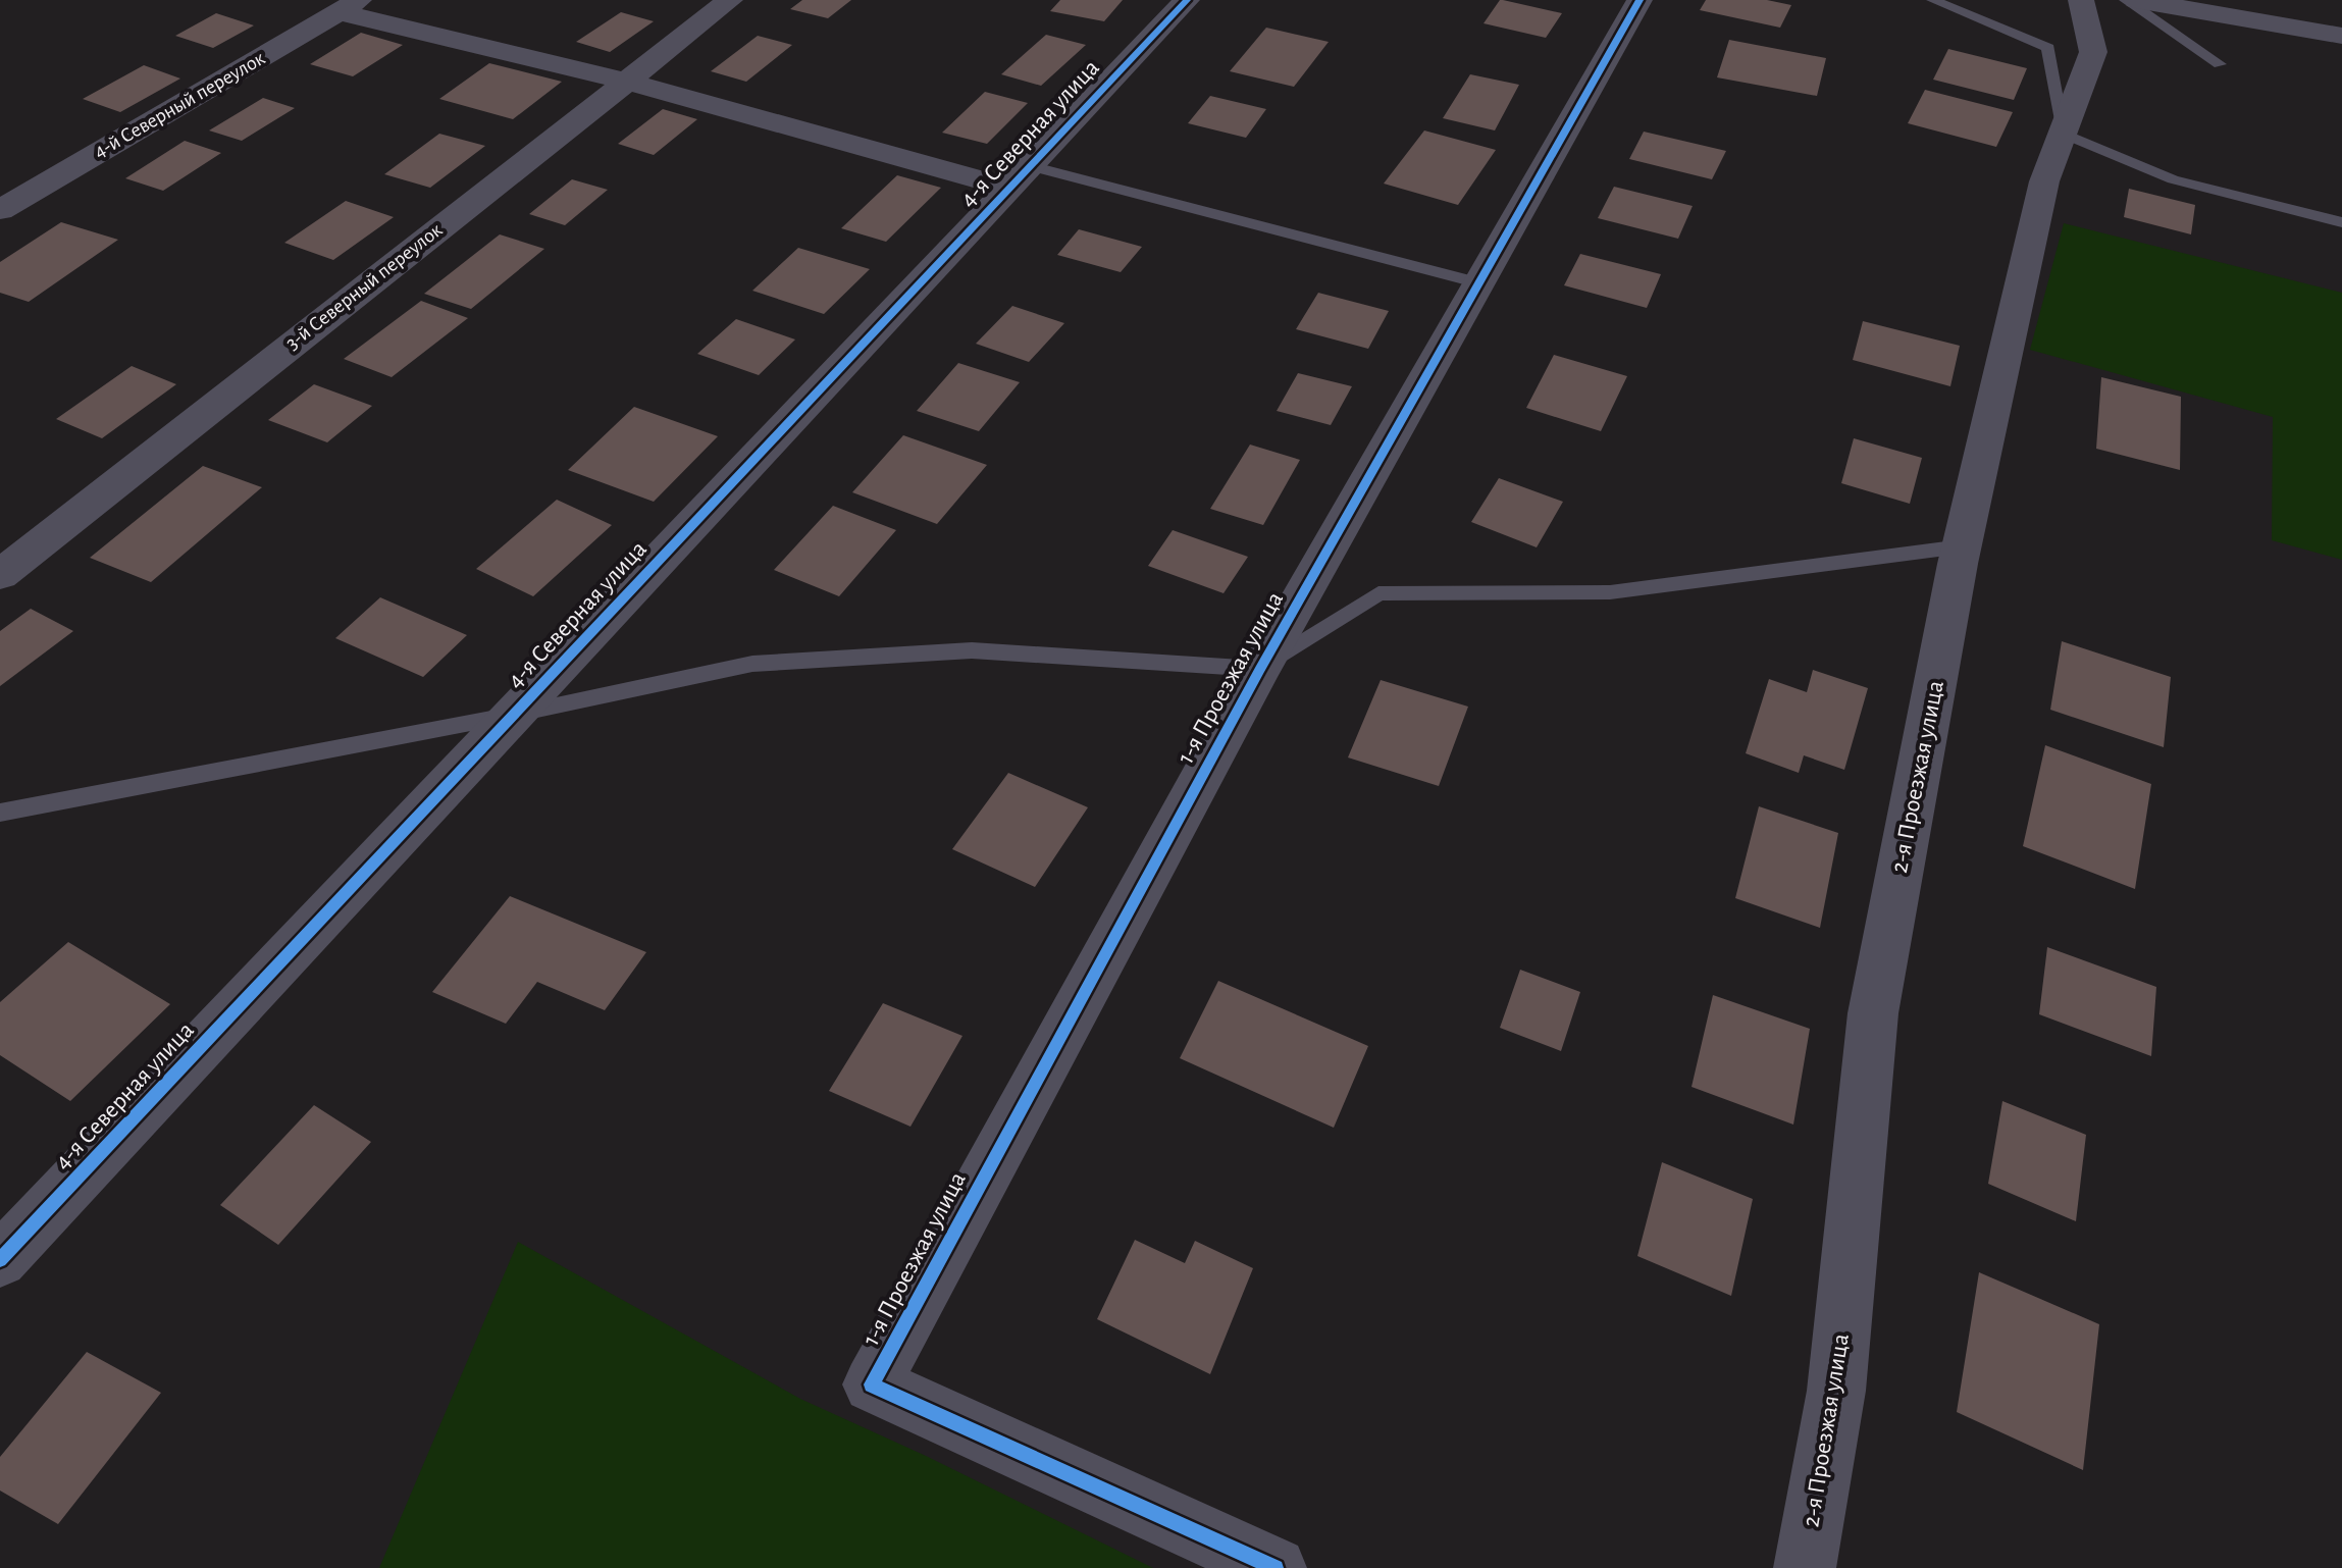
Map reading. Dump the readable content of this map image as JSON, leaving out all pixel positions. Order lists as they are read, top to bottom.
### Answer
{
  "streets": {
    "street": [
      "4-й Северный переулок",
      "4-я Северная улица",
      "3-й Северный переулок",
      "1-я Проезжая улица",
      "2-я Проезжая улица"
    ]
  }
}
